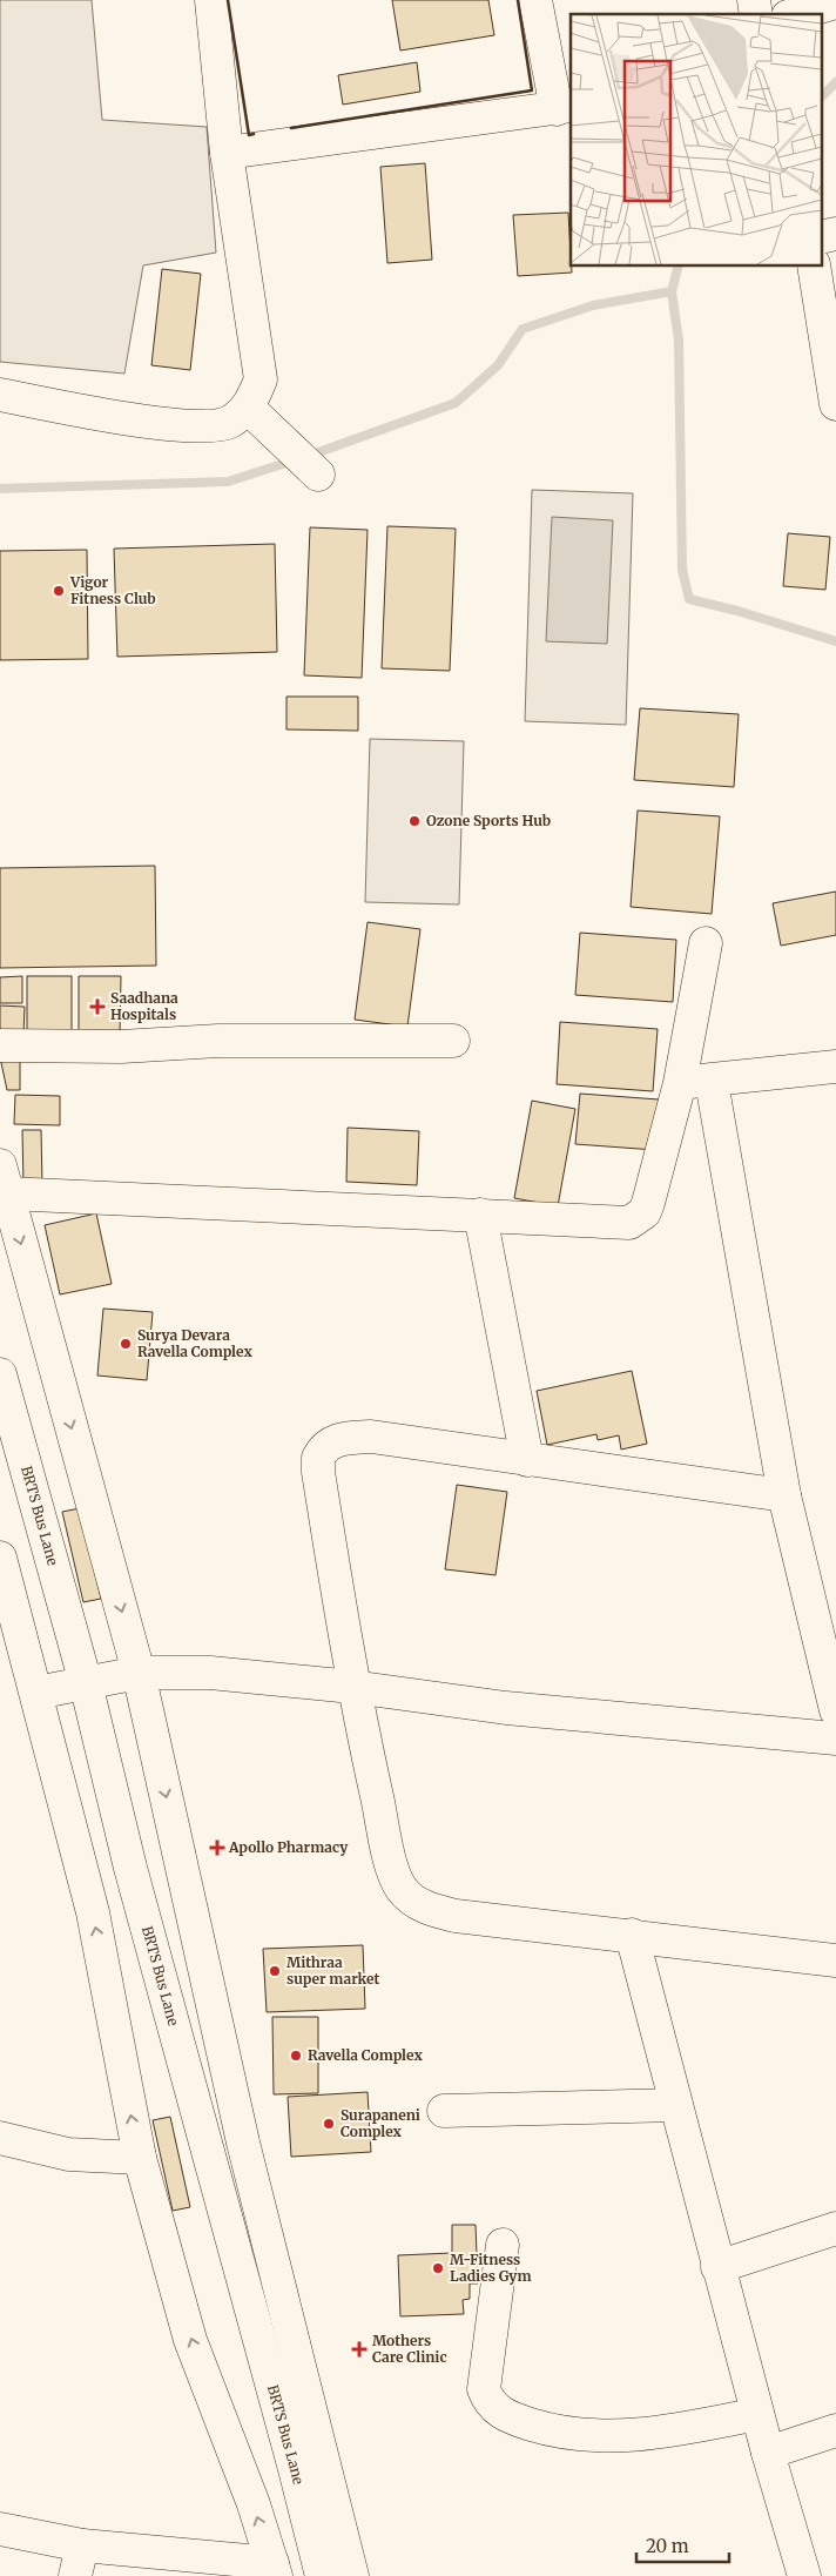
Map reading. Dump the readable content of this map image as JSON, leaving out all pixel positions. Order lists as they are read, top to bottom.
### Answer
{
  "streets": {
    "street": ["BRTS Bus Lane"]
  },
  "places": {
    "other": [
      "Vigor Fitness Club",
      "Ozone Sports Hub",
      "Surya Devara Ravella Complex",
      "Mithraa super market",
      "Ravella Complex",
      "Surapaneni Complex",
      "M-Fitness Ladies Gym"
    ],
    "health": ["Saadhana Hospitals", "Apollo Pharmacy", "Mothers Care Clinic"]
  },
  "scale_bar": "20 m"
}
